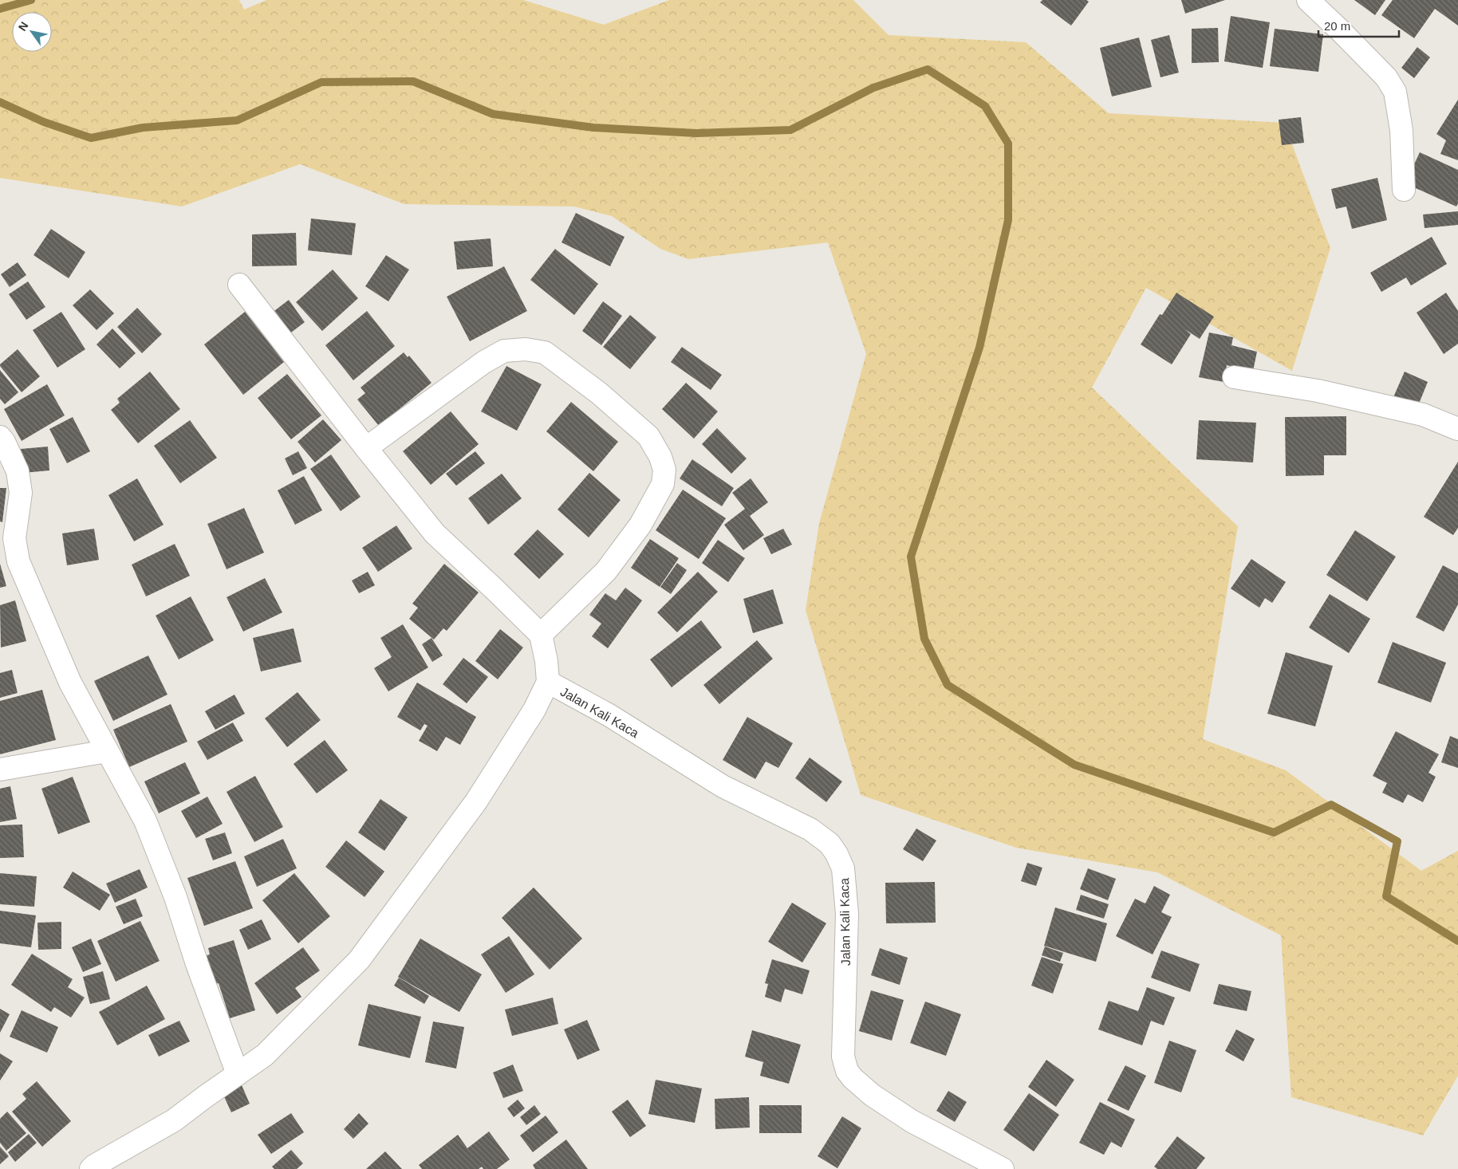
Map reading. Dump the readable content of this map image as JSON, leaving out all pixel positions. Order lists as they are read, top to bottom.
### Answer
{
  "streets": {
    "street": ["Jalan Kali Kaca"]
  },
  "scale_bar": "20 m",
  "north": "top left"
}
